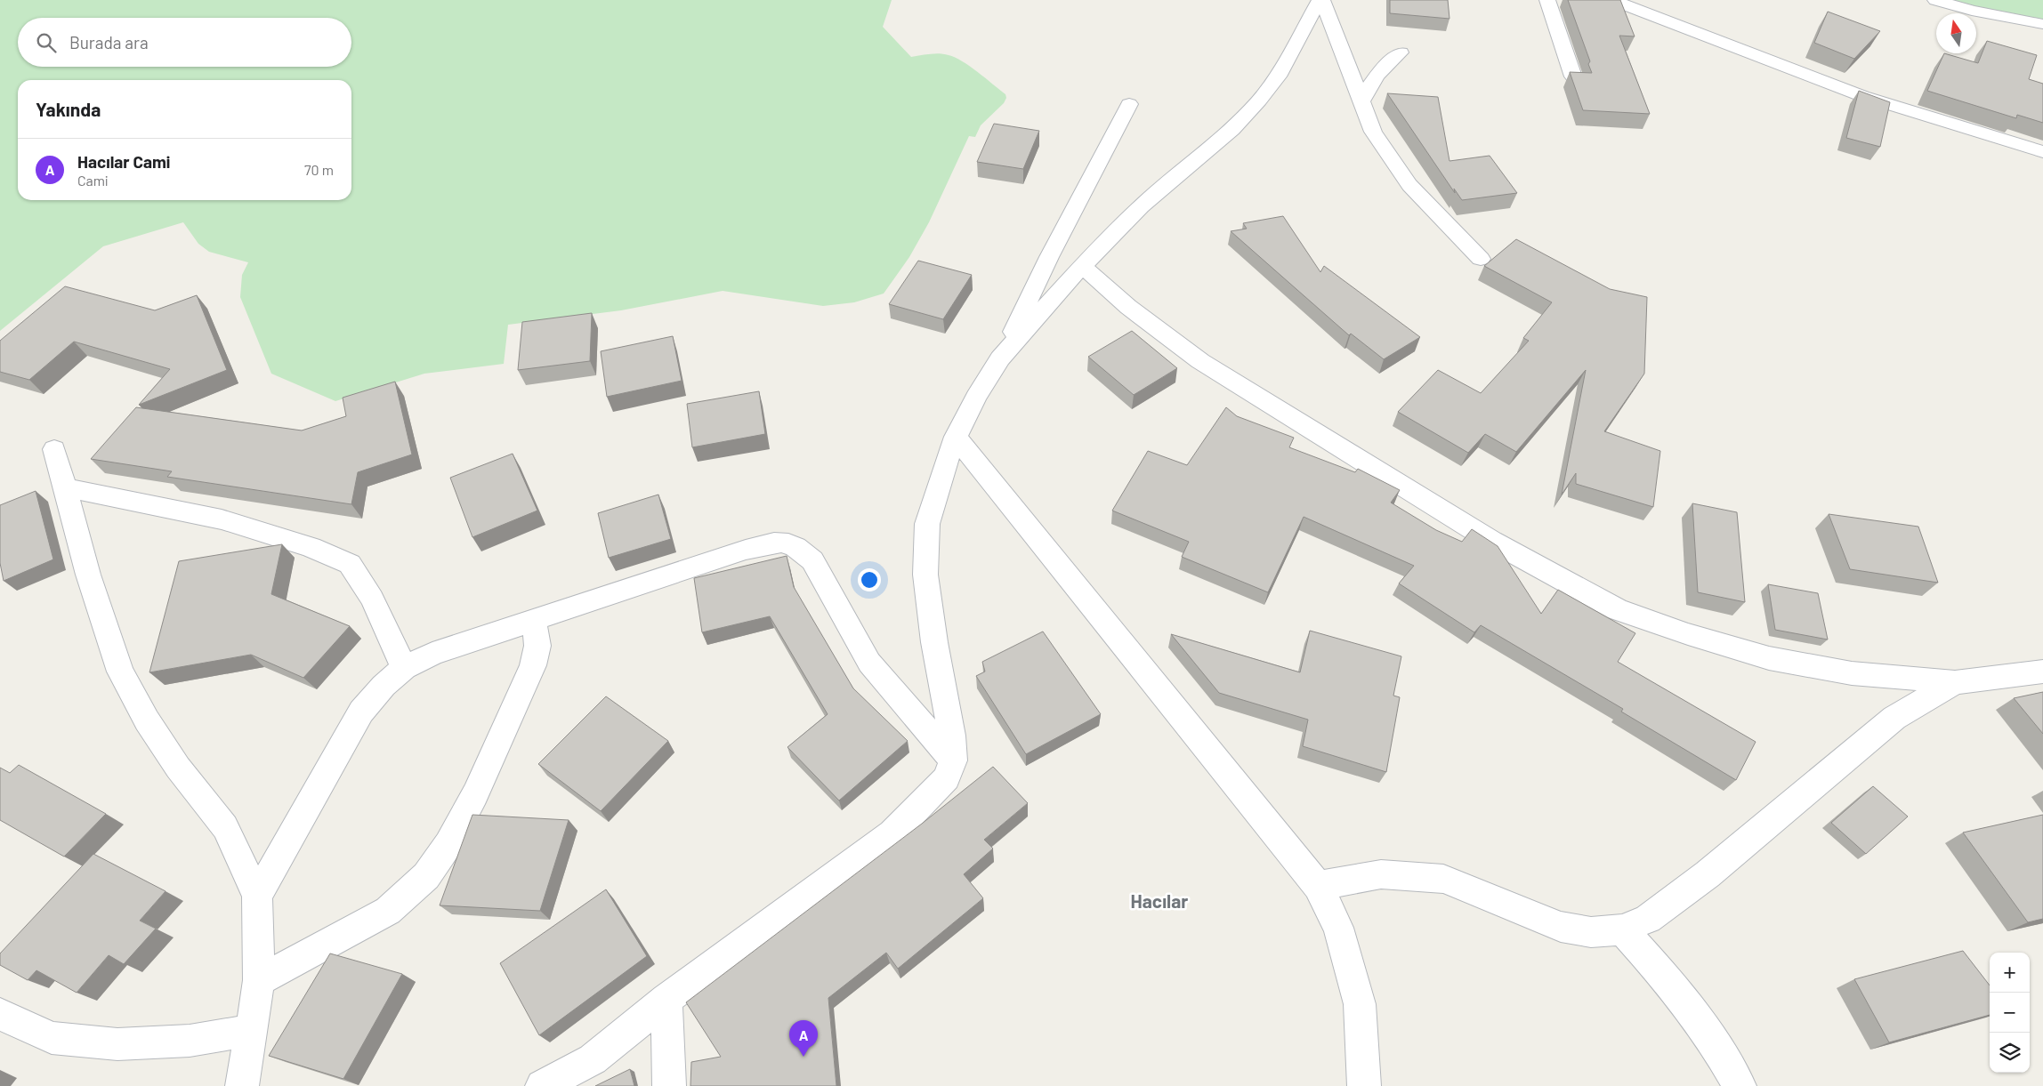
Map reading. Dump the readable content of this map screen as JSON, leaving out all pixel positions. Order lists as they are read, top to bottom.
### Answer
{
  "districts": ["Hacılar"],
  "north": "top",
  "page": {
    "search": "Burada ara",
    "heading": "Yakında",
    "list": [
      {
        "mark": "A",
        "name": "Hacılar Cami",
        "note": "Cami",
        "value": "70 m"
      }
    ],
    "map_buttons": ["+", "−"],
    "pins": "A"
  }
}
